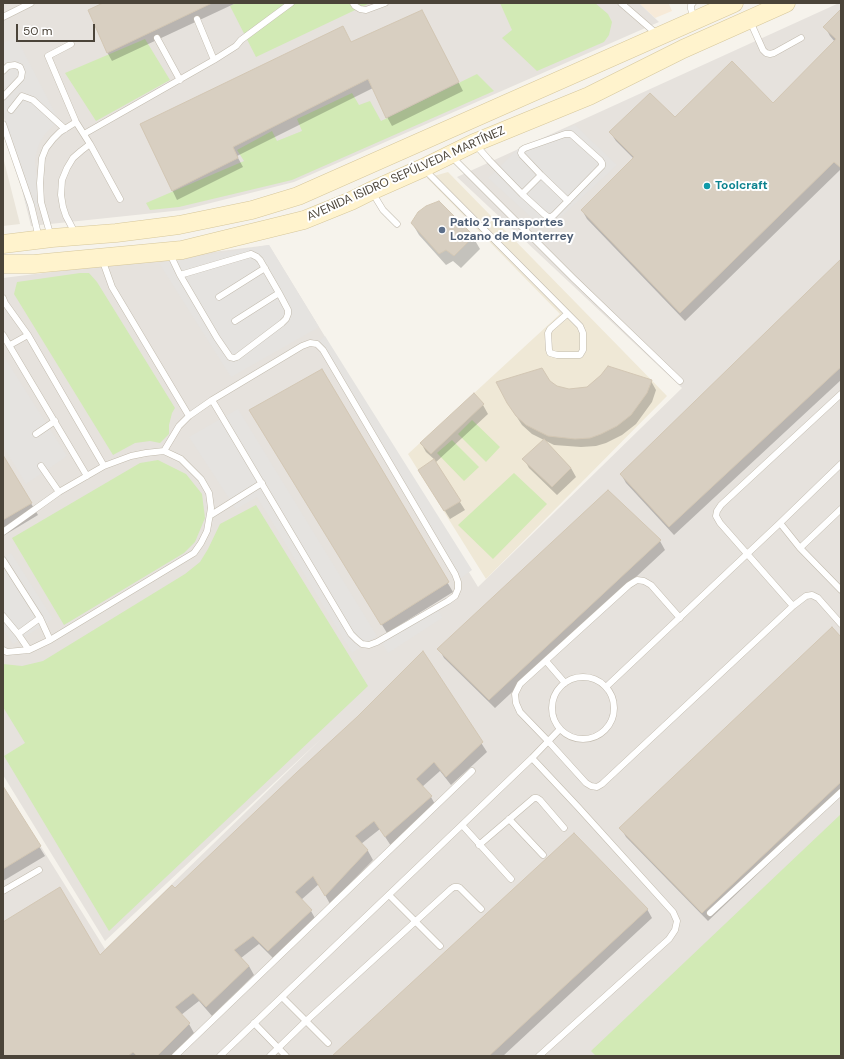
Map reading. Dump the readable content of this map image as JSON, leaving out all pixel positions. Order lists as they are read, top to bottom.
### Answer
{
  "streets": {
    "main road": ["AVENIDA ISIDRO SEPÚLVEDA MARTÍNEZ"]
  },
  "places": ["Toolcraft", "Patio 2 Transportes Lozano de Monterrey"],
  "scale_bar": "50 m"
}
